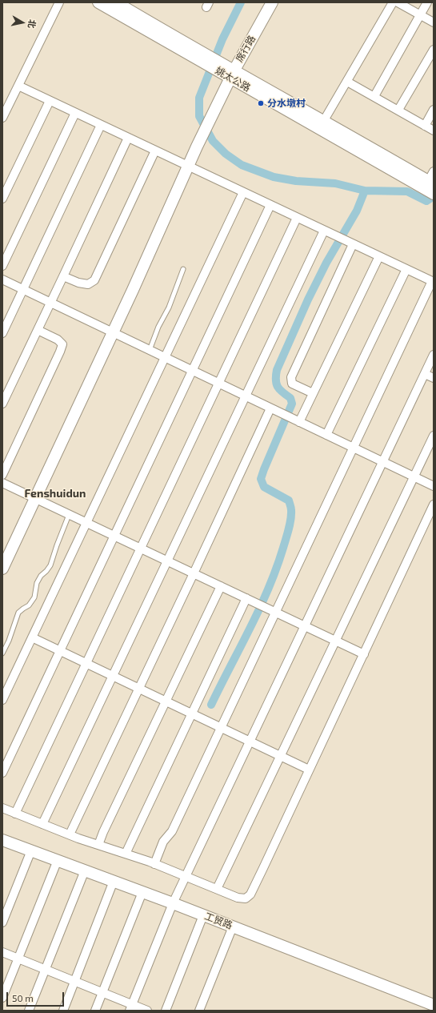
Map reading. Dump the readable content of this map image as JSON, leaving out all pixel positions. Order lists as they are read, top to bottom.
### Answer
{
  "streets": {
    "street": ["席行路", "姚太公路", "工贸路"]
  },
  "crossings": [
    ["席行路", "姚太公路"]
  ],
  "districts": ["Fenshuidun"],
  "places": ["分水墩村"],
  "scale_bar": "50 m",
  "north": "right"
}
